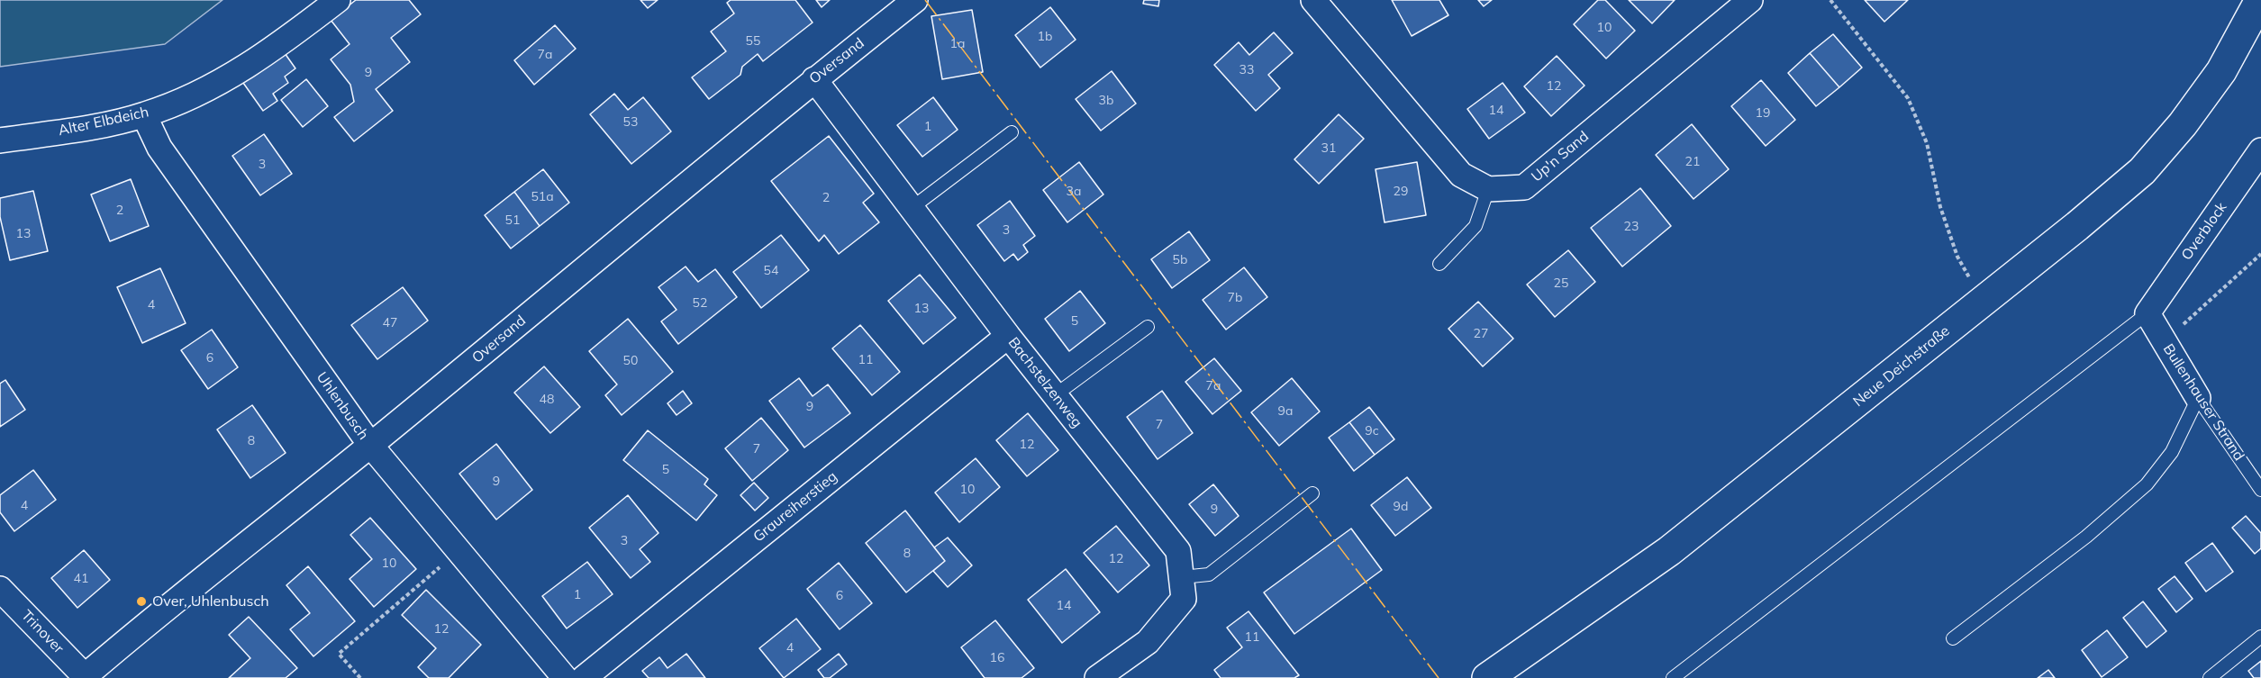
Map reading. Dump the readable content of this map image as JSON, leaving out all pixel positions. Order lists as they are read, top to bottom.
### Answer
{
  "streets": {
    "street": [
      "Oversand",
      "Alter Elbdeich",
      "Up'n Sand",
      "Overblock",
      "Neue Deichstraße",
      "Bachstelzenweg",
      "Bullenhauser Strand",
      "Uhlenbusch",
      "Graureiherstieg",
      "Trinover"
    ]
  },
  "crossings": [
    ["Oversand", "Bachstelzenweg"],
    ["Oversand", "Uhlenbusch"],
    ["Oversand", "Trinover"],
    ["Alter Elbdeich", "Uhlenbusch"],
    ["Overblock", "Bullenhauser Strand"],
    ["Bachstelzenweg", "Graureiherstieg"]
  ],
  "places": ["Over, Uhlenbusch"],
  "house_numbers": [
    "10",
    "1b",
    "55",
    "1a",
    "7a",
    "33",
    "9",
    "12",
    "3b",
    "14",
    "19",
    "53",
    "1",
    "31",
    "21",
    "3",
    "3a",
    "29",
    "51a",
    "2",
    "2",
    "51",
    "23",
    "3",
    "13",
    "5b",
    "54",
    "25",
    "7b",
    "52",
    "4",
    "13",
    "5",
    "47",
    "27",
    "6",
    "11",
    "50",
    "7a",
    "48",
    "9",
    "9a",
    "7",
    "9c",
    "8",
    "12",
    "7",
    "5",
    "9",
    "10",
    "4",
    "9d",
    "9",
    "3",
    "8",
    "12",
    "10",
    "41",
    "1",
    "6",
    "14",
    "12",
    "11",
    "4",
    "16"
  ]
}
